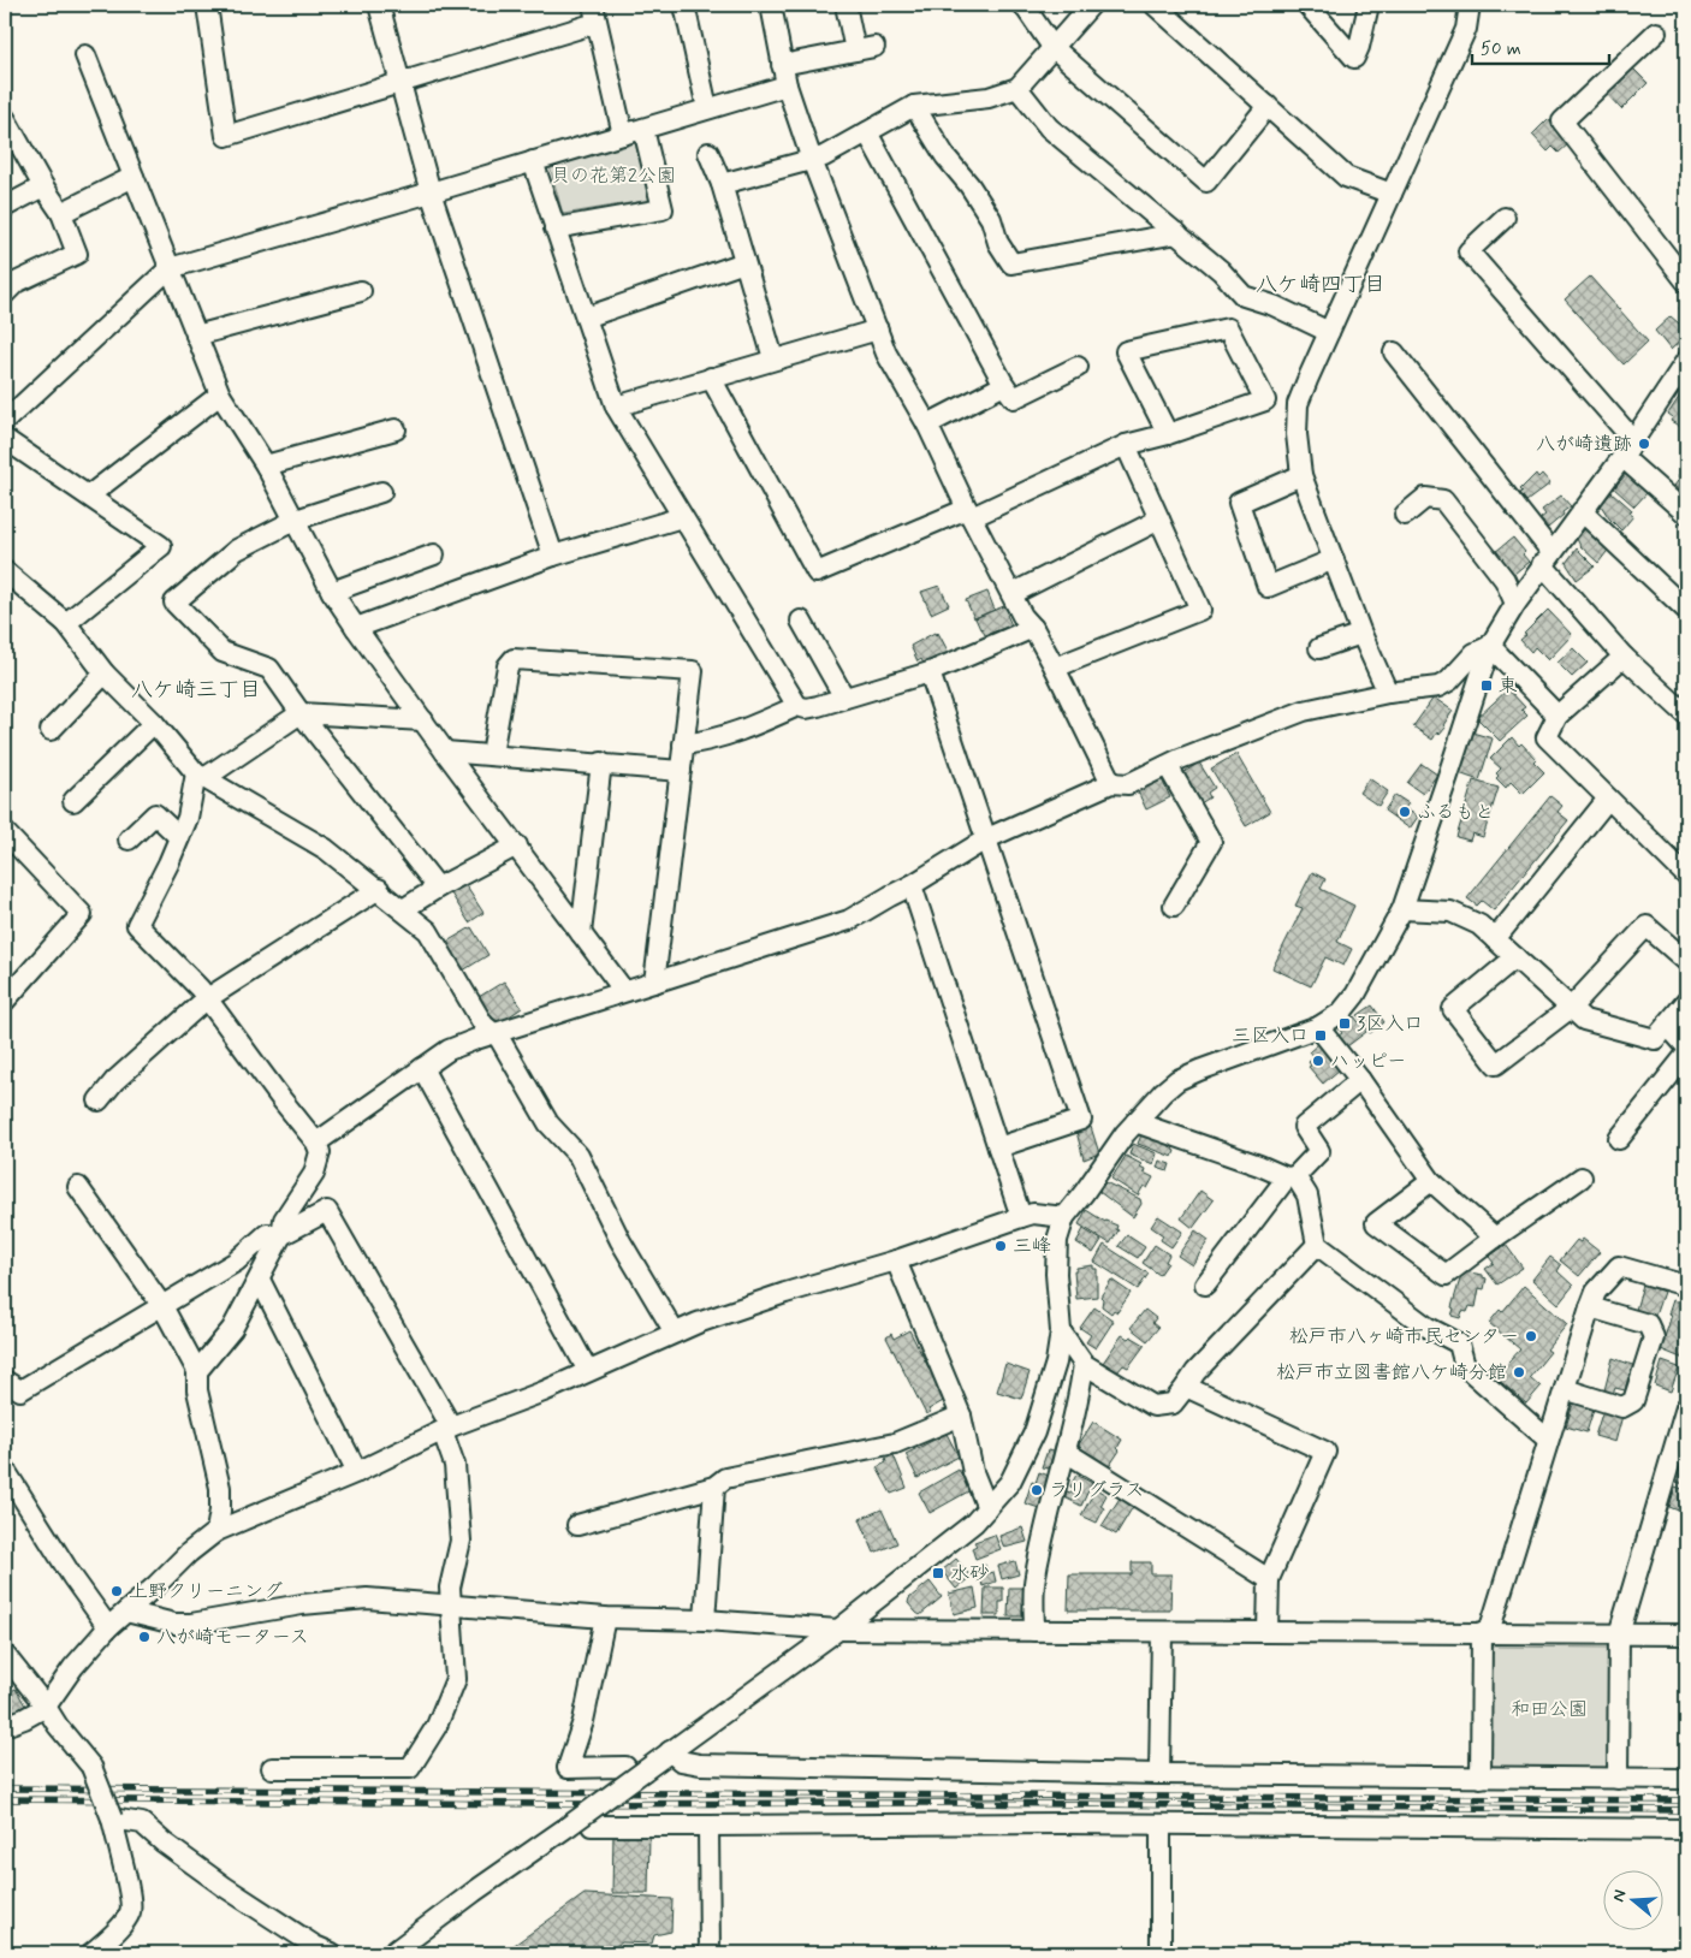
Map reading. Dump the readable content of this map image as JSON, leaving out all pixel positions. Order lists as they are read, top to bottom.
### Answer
{
  "districts": ["八ケ崎四丁目", "八ケ崎三丁目"],
  "parks": ["貝の花第2公園", "和田公園"],
  "places": {
    "other": [
      "八が崎遺跡",
      "ふるもと",
      "ハッピー",
      "三峰",
      "松戸市八ヶ崎市民センター",
      "松戸市立図書館八ケ崎分館",
      "ラリグラス",
      "上野クリーニング",
      "八が崎モータース"
    ],
    "transit": [
      "東",
      "3区入口",
      "三区入口",
      "水砂"
    ]
  },
  "scale_bar": "50 m",
  "north": "left"
}
